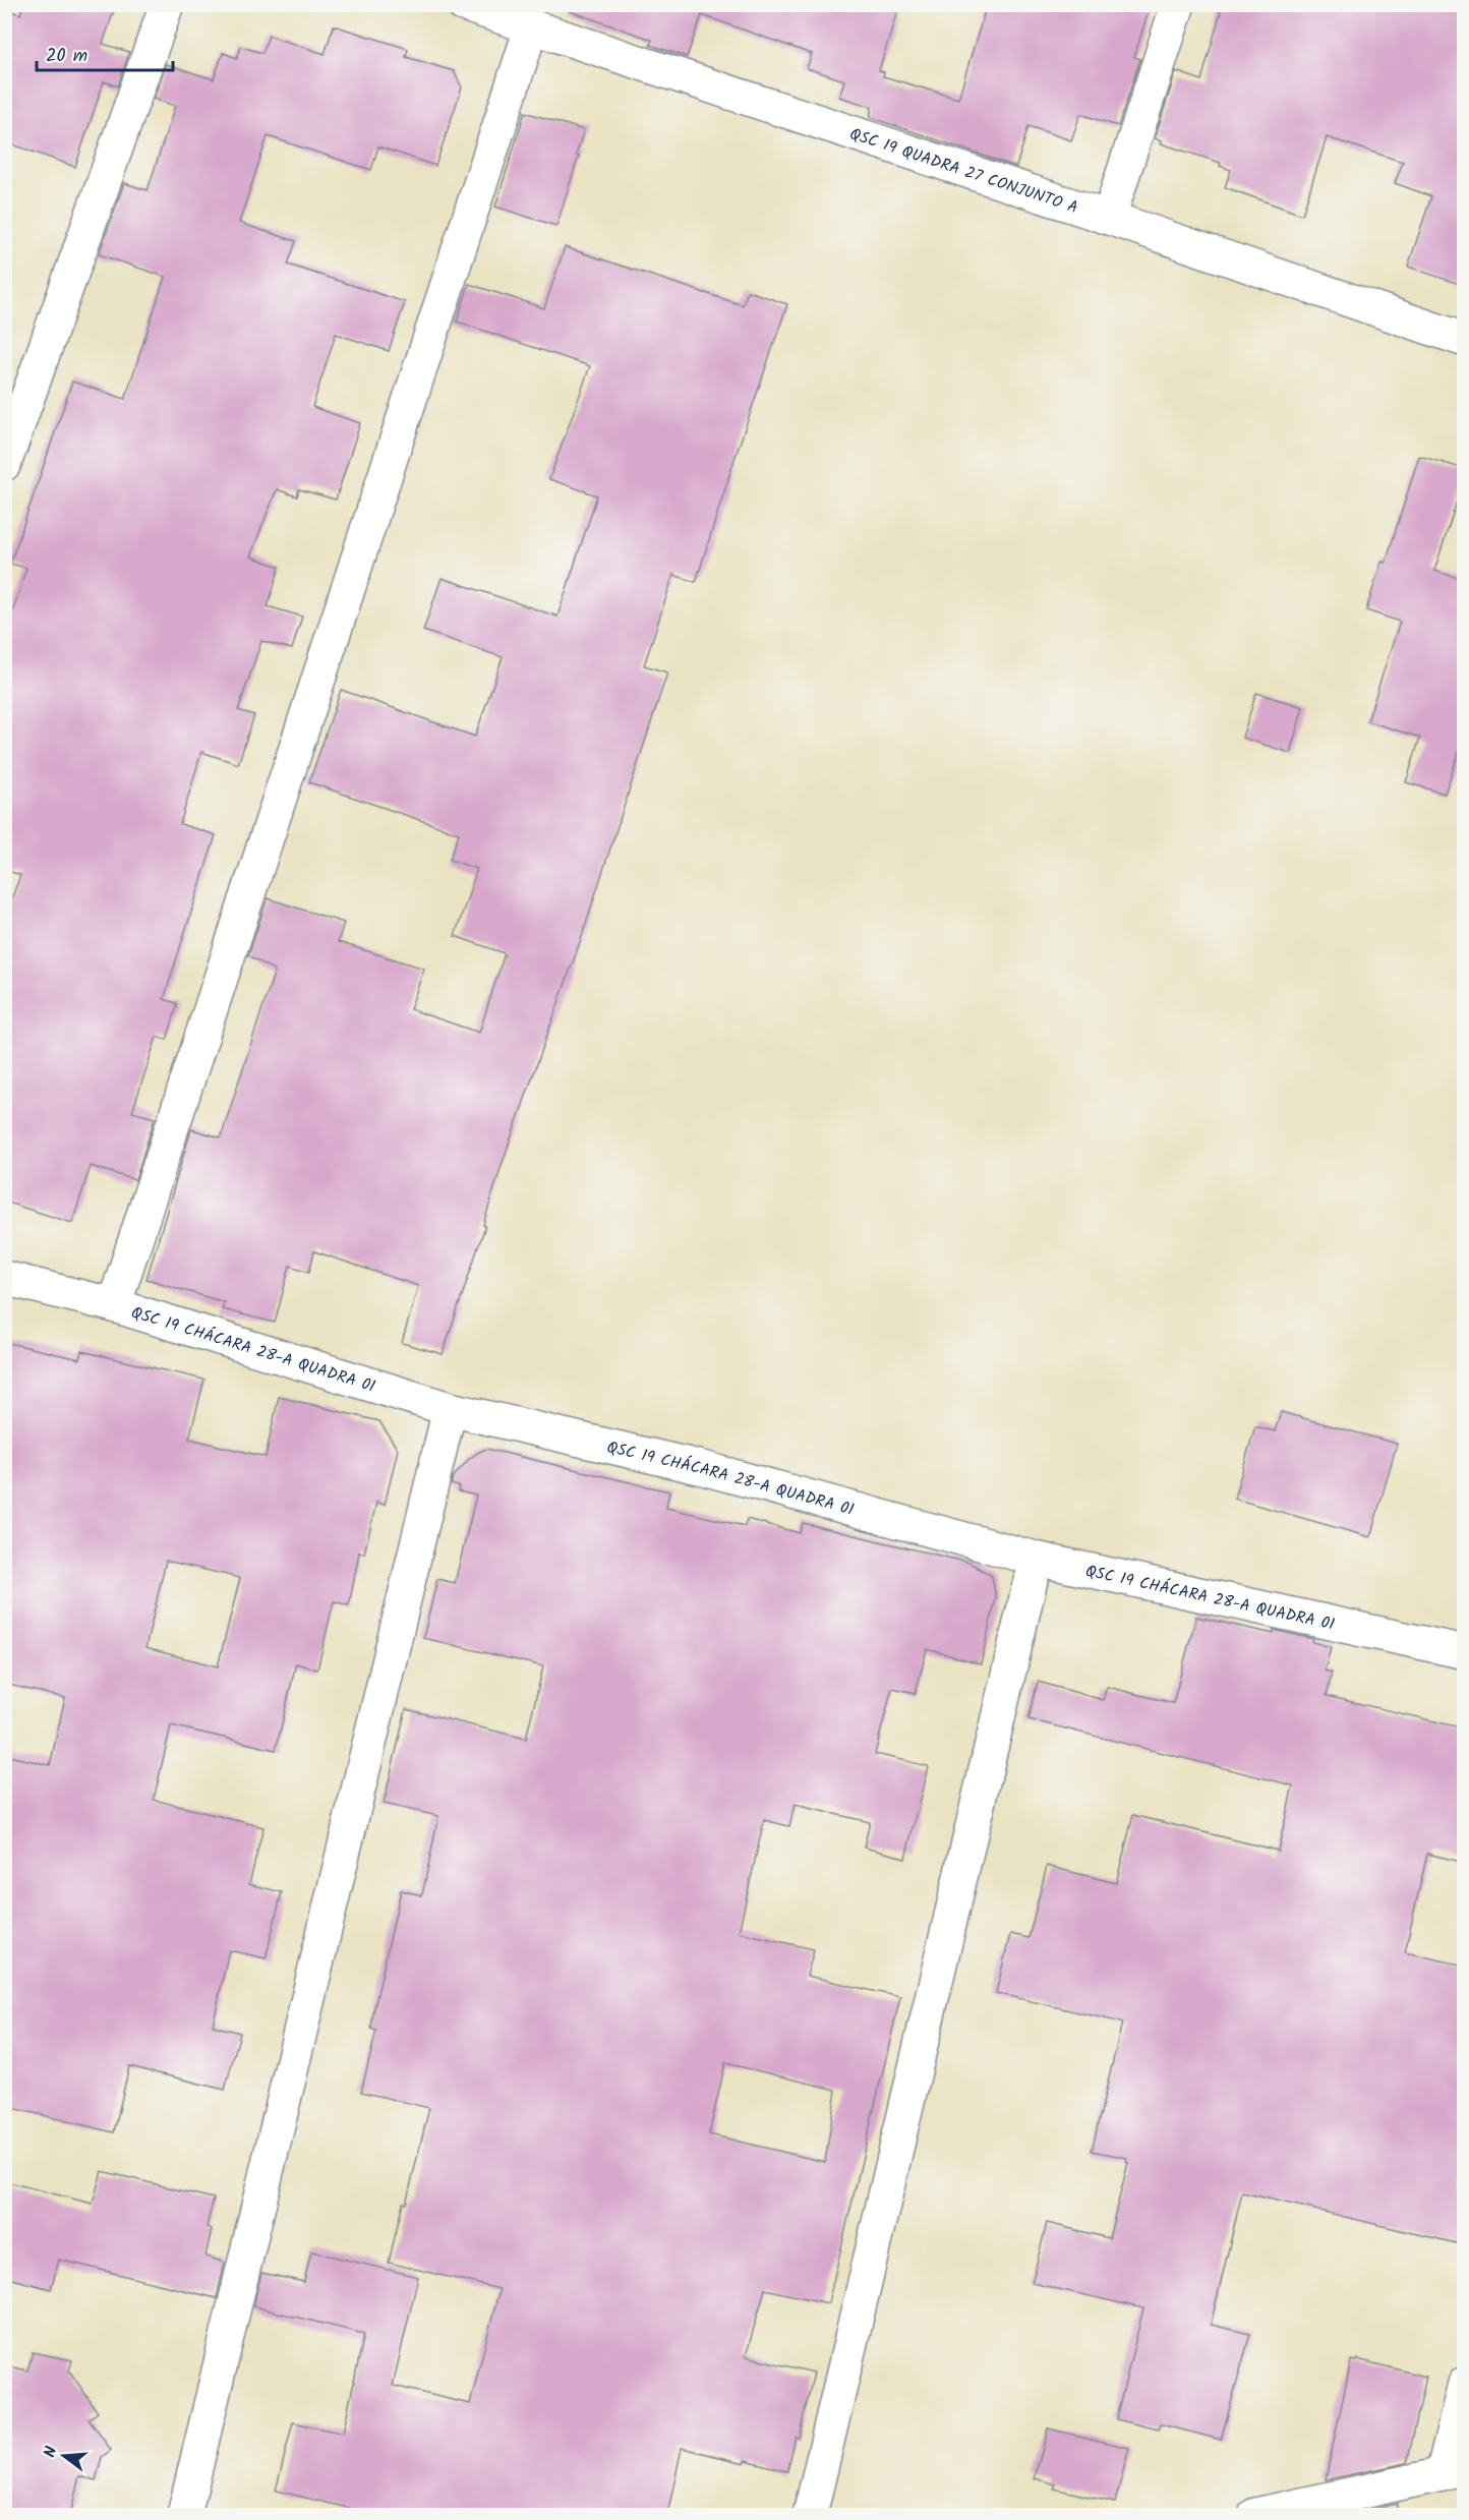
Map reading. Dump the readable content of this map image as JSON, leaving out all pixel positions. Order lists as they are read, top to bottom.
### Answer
{
  "streets": {
    "street": ["QSC 19 QUADRA 27 CONJUNTO A", "QSC 19 CHÁCARA 28-A QUADRA 01"]
  },
  "scale_bar": "20 m",
  "north": "left"
}
